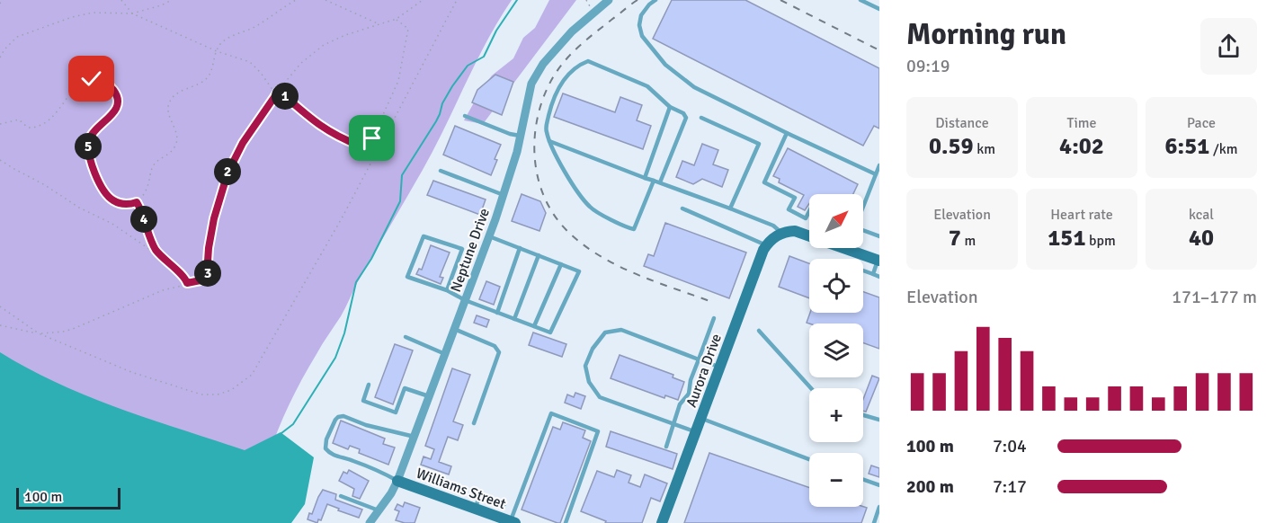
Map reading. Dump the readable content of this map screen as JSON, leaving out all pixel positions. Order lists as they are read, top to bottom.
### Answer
{
  "streets": {
    "street": ["Neptune Drive", "Aurora Drive", "Williams Street"]
  },
  "crossings": [
    ["Neptune Drive", "Williams Street"]
  ],
  "scale_bar": "100 m",
  "north": "top right",
  "page": {
    "heading": ["Morning run", "09:19"],
    "pins": [
      "1",
      "5",
      "2",
      "4",
      "3"
    ],
    "stats": [
      ["Distance", "0.59 km"],
      ["Time", "4:02"],
      ["Pace", "6:51 /km"],
      ["Elevation", "7 m"],
      ["Heart rate", "151 bpm"],
      ["kcal", "40"]
    ],
    "map_buttons": ["+", "−"],
    "chart": ["Elevation", "171–177 m"],
    "list": [
      {
        "name": "100 m",
        "note": "7:04"
      },
      {
        "name": "200 m",
        "note": "7:17"
      }
    ],
    "scale": "100 m"
  }
}
